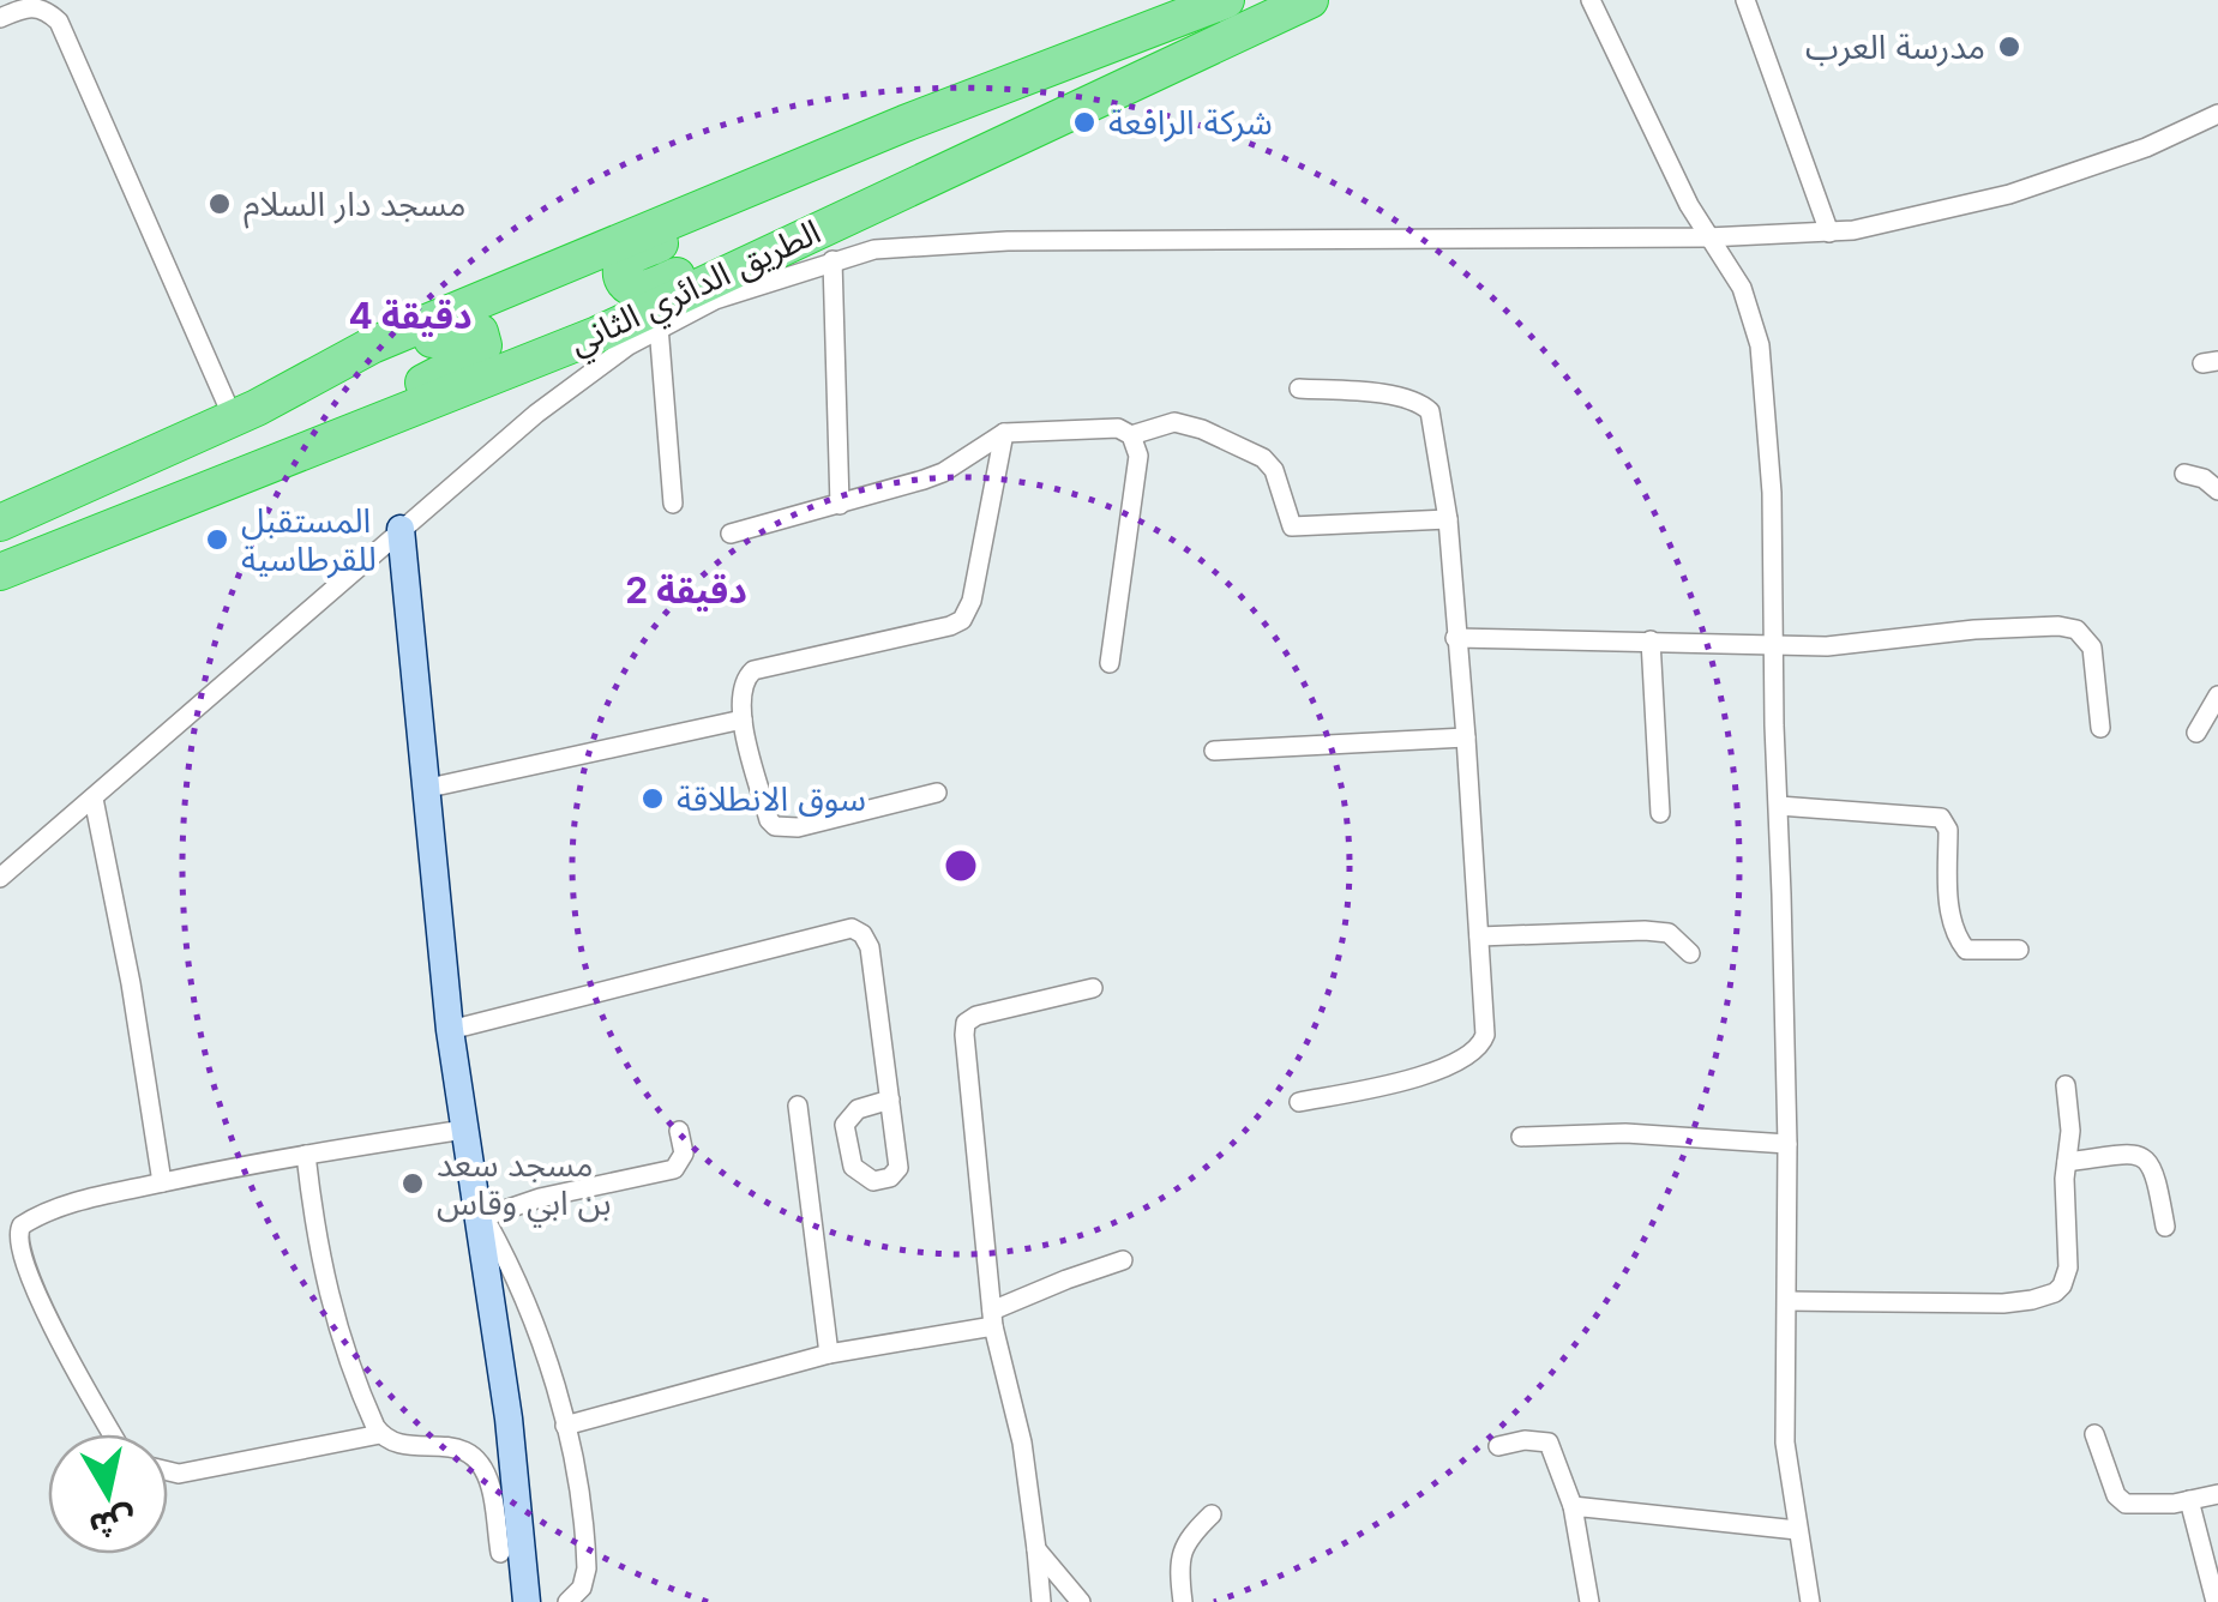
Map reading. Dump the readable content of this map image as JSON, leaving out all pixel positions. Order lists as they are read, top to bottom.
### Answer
{
  "streets": {
    "highway": ["الطريق الدائري الثاني"]
  },
  "places": [
    "مدرسة العرب",
    "شركة الرافعة",
    "مسجد دار السلام",
    "المستقبل للقرطاسية",
    "سوق الانطلاقة",
    "مسجد سعد بن ابي وقاس"
  ],
  "north": "bottom",
  "rings": ["4 دقيقة", "2 دقيقة"]
}
